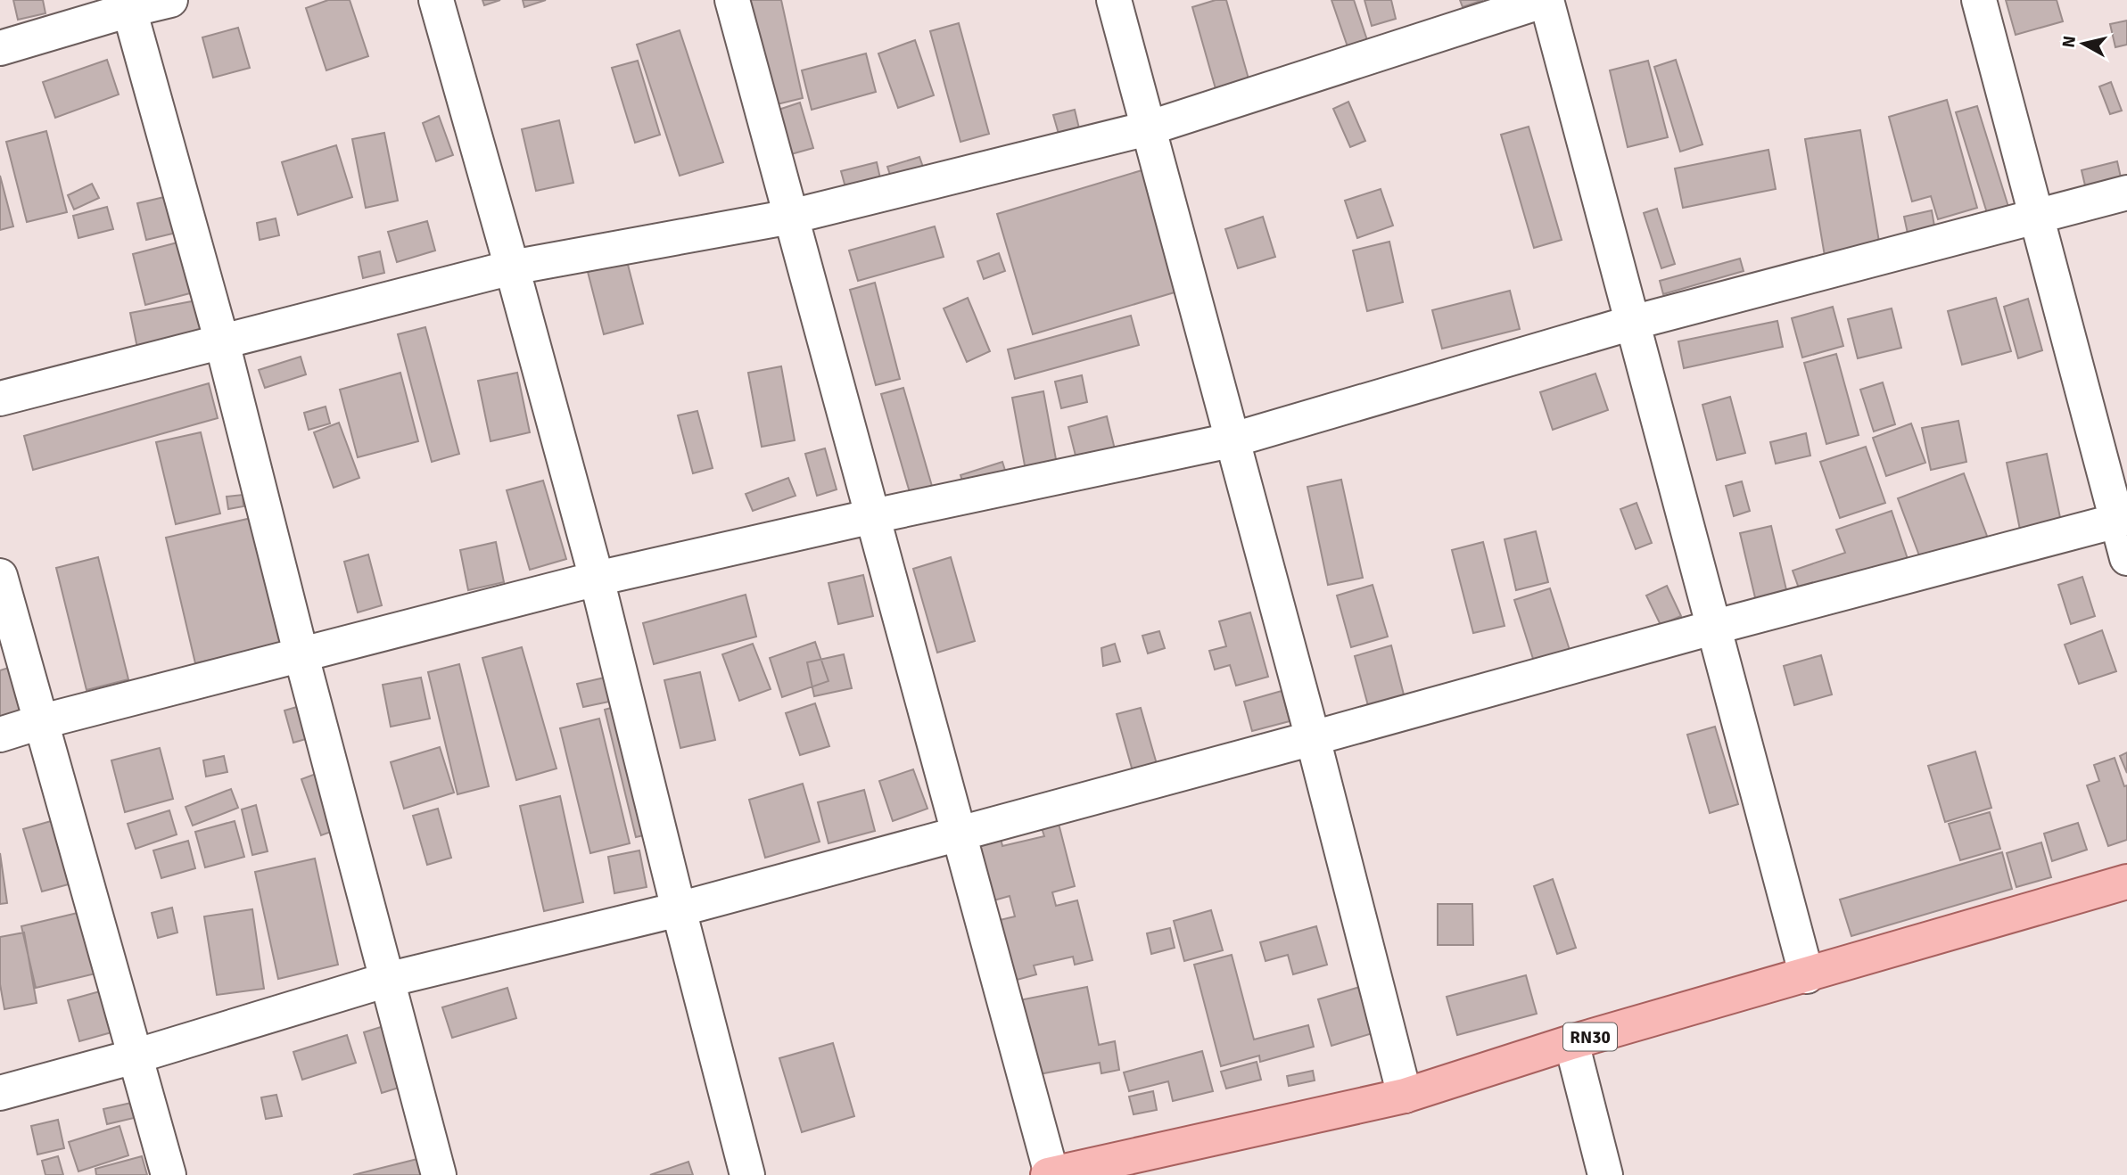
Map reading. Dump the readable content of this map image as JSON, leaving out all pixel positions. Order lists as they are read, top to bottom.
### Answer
{
  "streets": {
    "main road": ["RN30"]
  },
  "north": "left"
}
